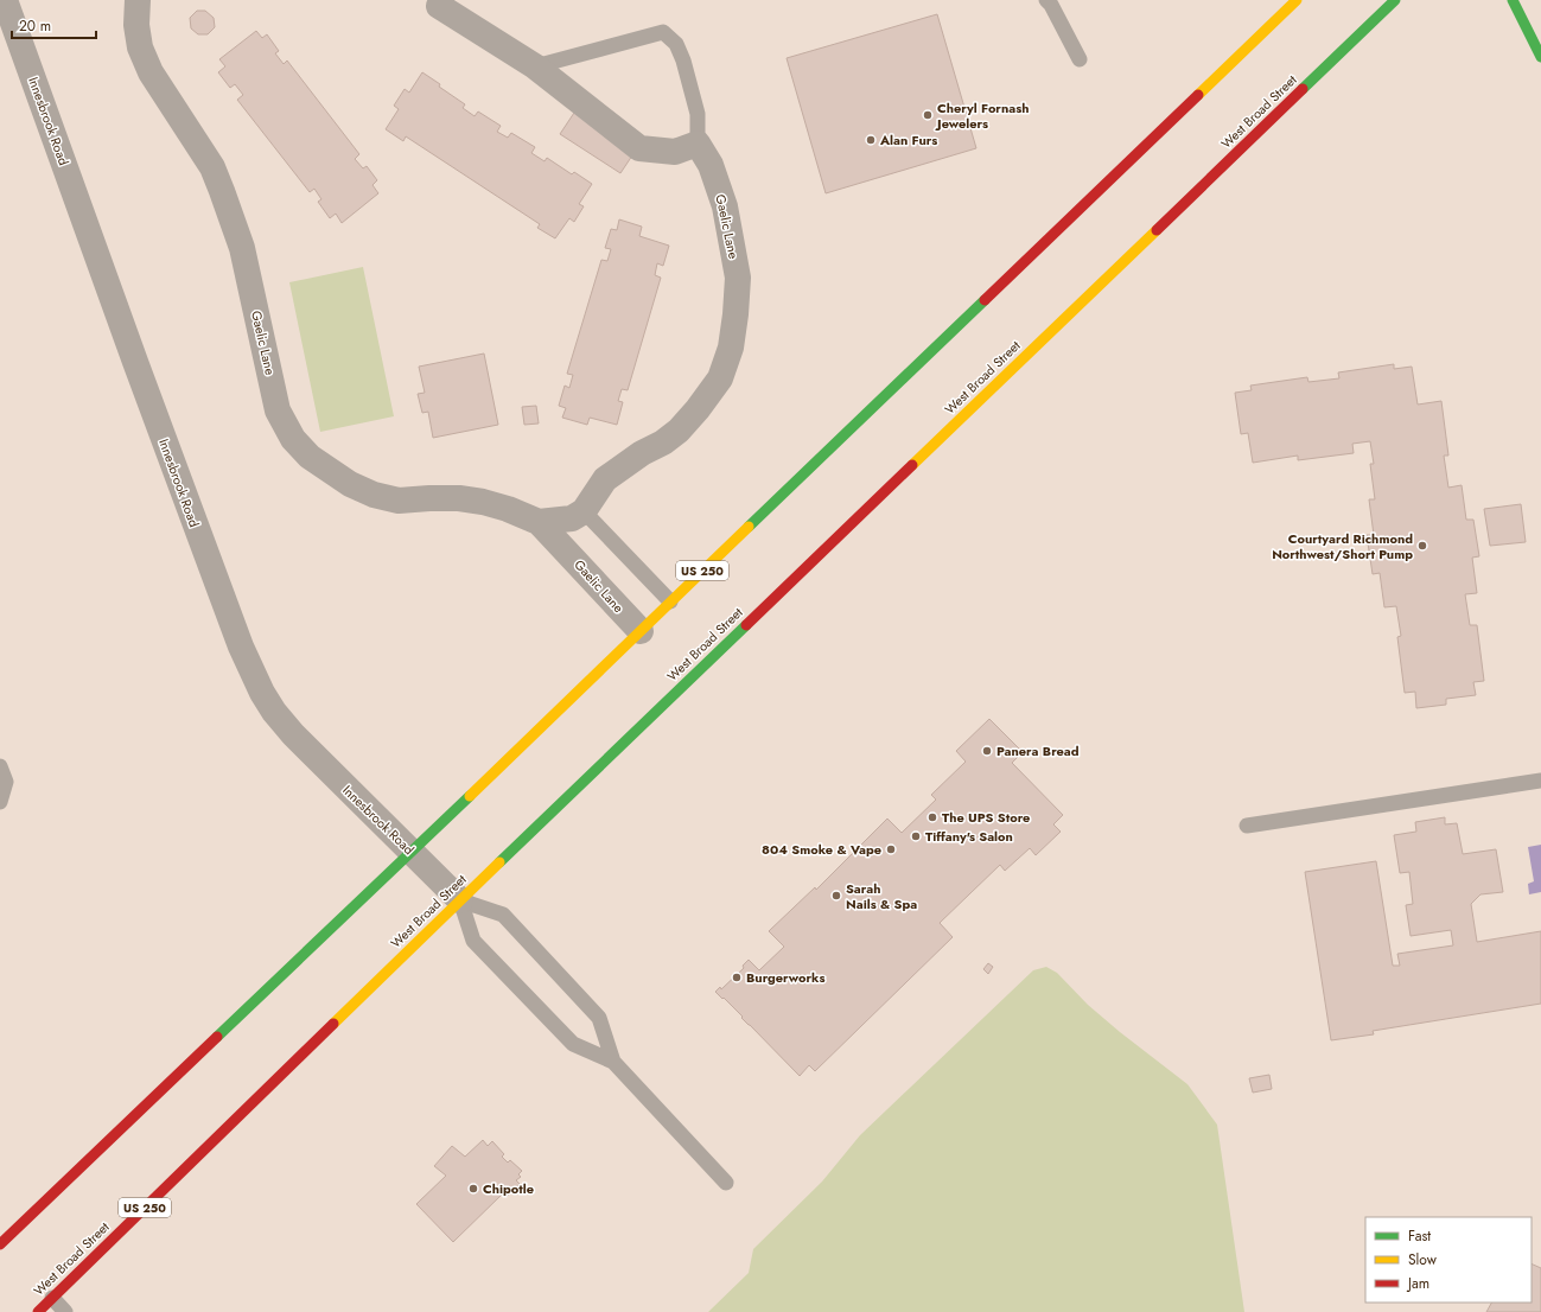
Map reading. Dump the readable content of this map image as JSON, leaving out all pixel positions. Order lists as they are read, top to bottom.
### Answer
{
  "streets": {
    "main road": ["West Broad Street", "US 250"],
    "street": ["Innesbrook Road", "Gaelic Lane"]
  },
  "crossings": [
    ["West Broad Street", "Innesbrook Road"],
    ["Innesbrook Road", "US 250"],
    ["Gaelic Lane", "US 250"]
  ],
  "places": [
    "Cheryl Fornash Jewelers",
    "Alan Furs",
    "Courtyard Richmond Northwest/Short Pump",
    "Panera Bread",
    "The UPS Store",
    "Tiffany's Salon",
    "804 Smoke & Vape",
    "Sarah Nails & Spa",
    "Burgerworks",
    "Chipotle"
  ],
  "legend": ["Fast", "Slow", "Jam"],
  "scale_bar": "20 m"
}
